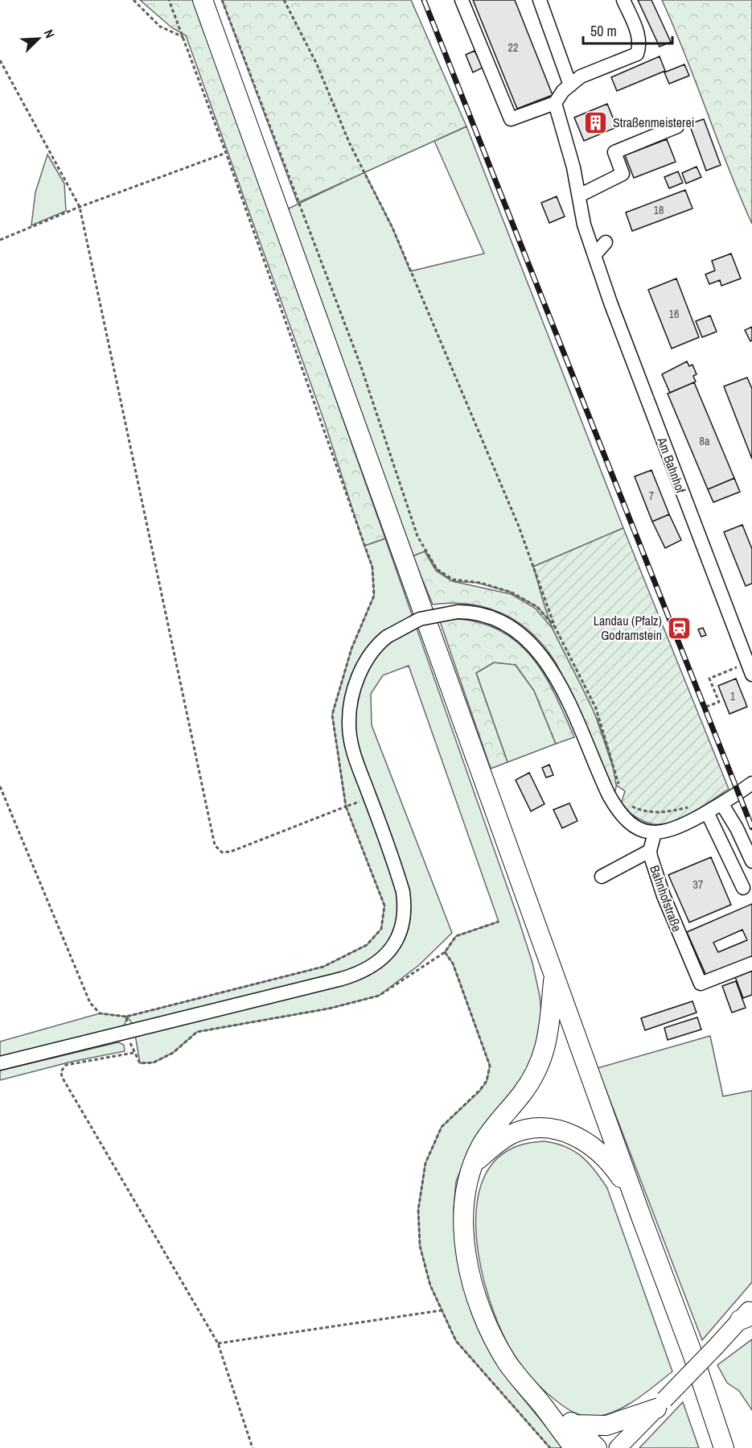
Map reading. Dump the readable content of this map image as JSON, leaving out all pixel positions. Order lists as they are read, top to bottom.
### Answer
{
  "streets": {
    "street": ["Am Bahnhof", "Bahnhofstraße"]
  },
  "places": {
    "building": ["Straßenmeisterei"],
    "station": ["Landau (Pfalz) Godramstein"]
  },
  "house_numbers": [
    "22",
    "18",
    "16",
    "8a",
    "7",
    "1",
    "37"
  ],
  "scale_bar": "50 m",
  "north": "top right"
}
